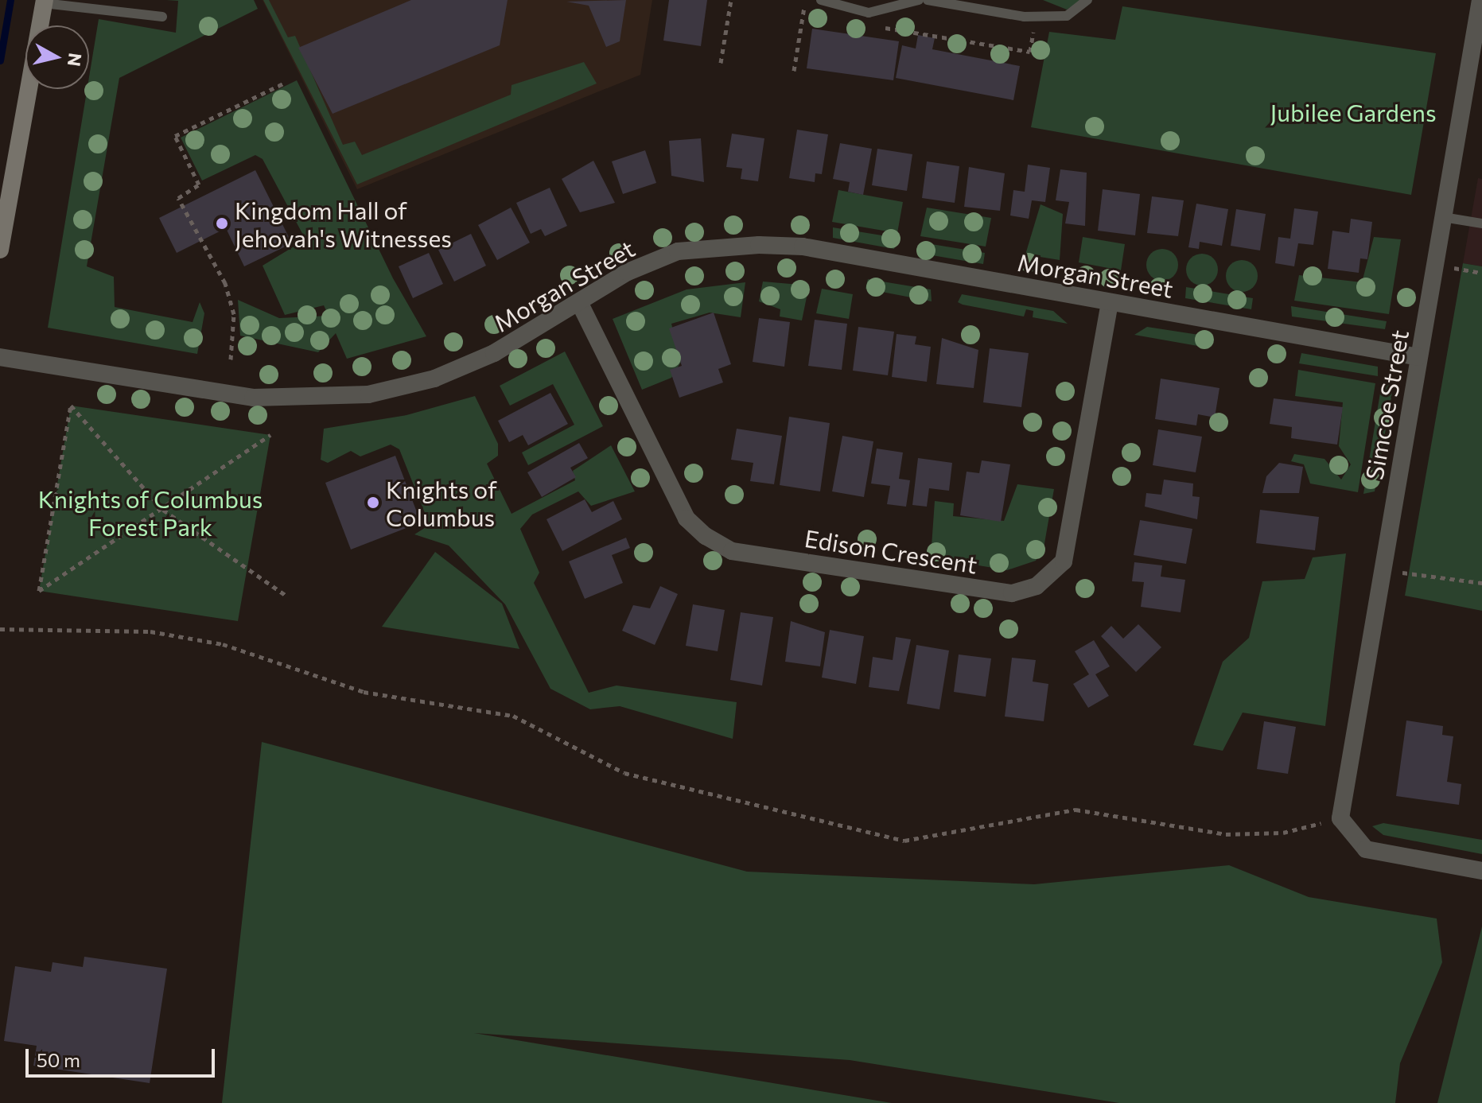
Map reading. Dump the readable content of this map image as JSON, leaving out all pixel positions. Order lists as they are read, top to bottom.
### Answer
{
  "streets": {
    "street": ["Morgan Street", "Simcoe Street", "Edison Crescent"]
  },
  "crossings": [
    ["Morgan Street", "Simcoe Street"],
    ["Morgan Street", "Edison Crescent"]
  ],
  "parks": ["Jubilee Gardens", "Knights of Columbus Forest Park"],
  "places": ["Kingdom Hall of Jehovah's Witnesses", "Knights of Columbus"],
  "scale_bar": "50 m",
  "north": "right"
}
